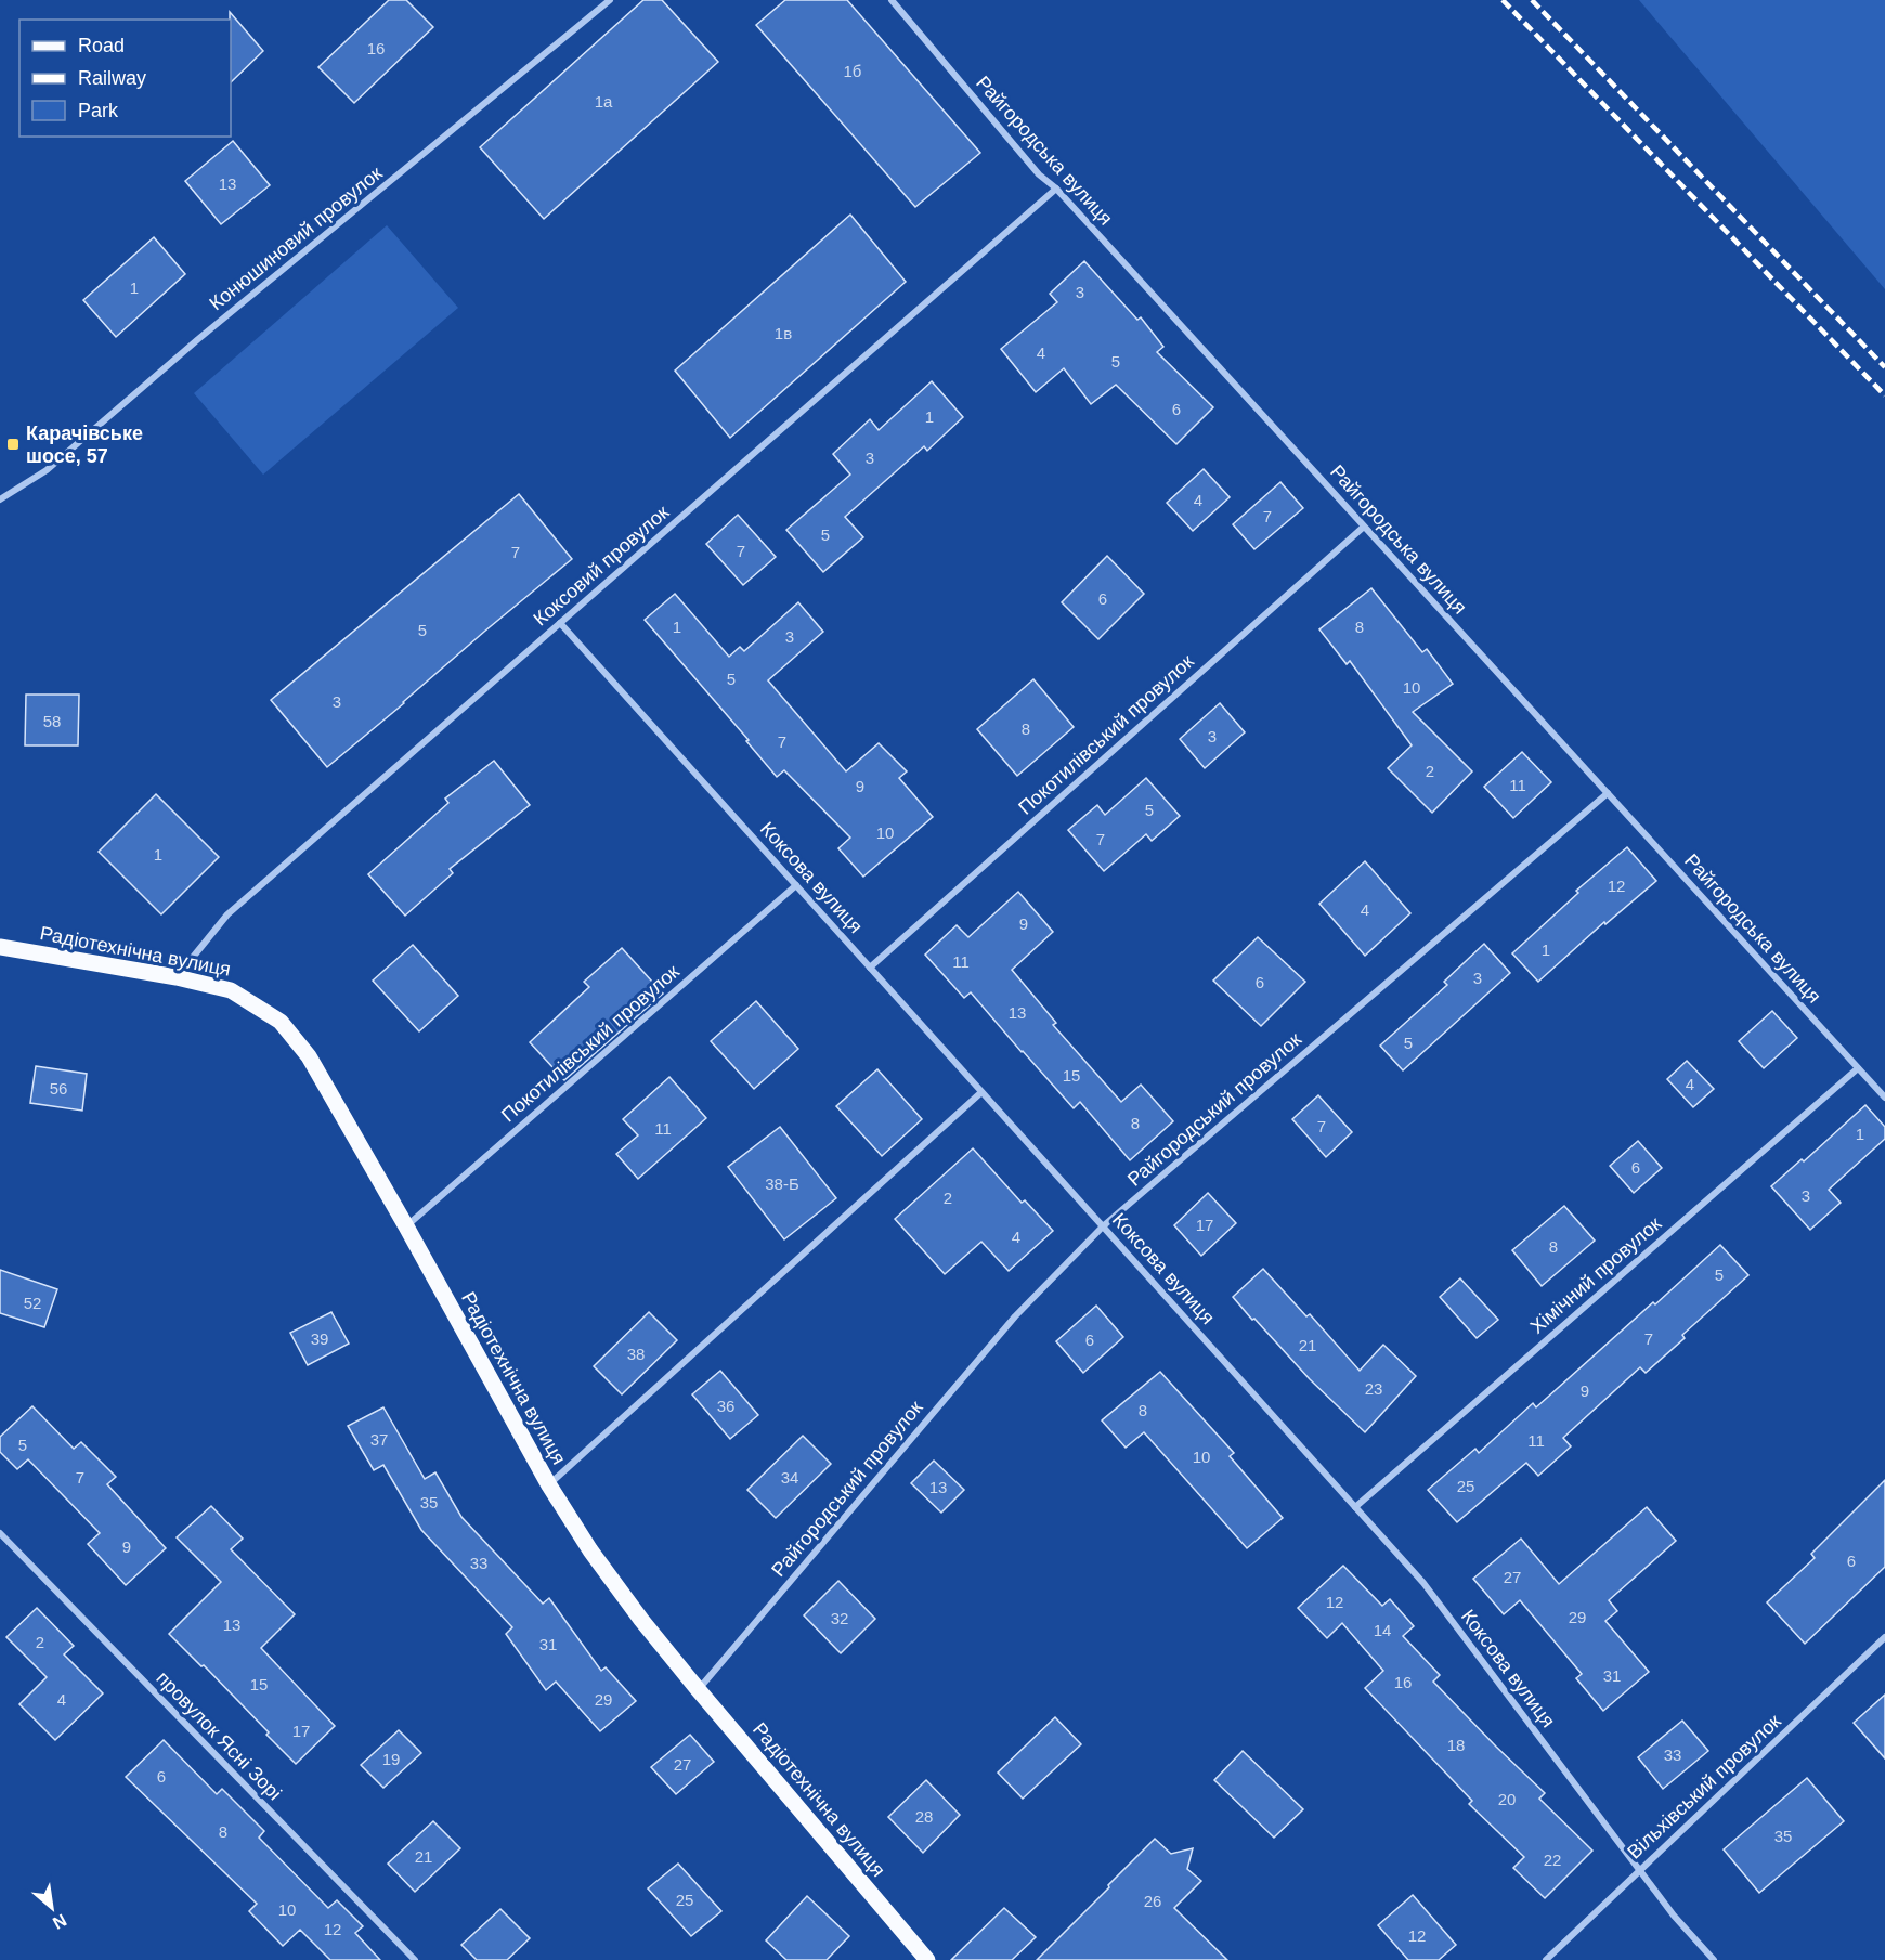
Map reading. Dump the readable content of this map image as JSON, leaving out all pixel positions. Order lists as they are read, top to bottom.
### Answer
{
  "streets": {
    "main road": ["Радіотехнічна вулиця"],
    "street": [
      "Райгородська вулиця",
      "Конюшиновий провулок",
      "Коксовий провулок",
      "Покотилівський провулок",
      "Коксова вулиця",
      "Райгородський провулок",
      "Хімічний провулок",
      "провулок Ясні Зорі",
      "Вільхівський провулок"
    ]
  },
  "crossings": [
    ["Райгородська вулиця", "Коксовий провулок"],
    ["Райгородська вулиця", "Покотилівський провулок"],
    ["Райгородська вулиця", "Райгородський провулок"],
    ["Райгородська вулиця", "Хімічний провулок"],
    ["Коксовий провулок", "Коксова вулиця"],
    ["Коксовий провулок", "Радіотехнічна вулиця"],
    ["Покотилівський провулок", "Коксова вулиця"],
    ["Покотилівський провулок", "Радіотехнічна вулиця"],
    ["Коксова вулиця", "Райгородський провулок"],
    ["Коксова вулиця", "Хімічний провулок"],
    ["Коксова вулиця", "Вільхівський провулок"],
    ["Радіотехнічна вулиця", "Райгородський провулок"]
  ],
  "places": {
    "transit": ["Карачівське шосе, 57"]
  },
  "house_numbers": [
    "16",
    "1б",
    "1а",
    "13",
    "1",
    "3",
    "1в",
    "4",
    "5",
    "6",
    "1",
    "3",
    "4",
    "7",
    "5",
    "7",
    "7",
    "6",
    "1",
    "8",
    "5",
    "3",
    "5",
    "10",
    "3",
    "58",
    "8",
    "3",
    "7",
    "2",
    "11",
    "9",
    "5",
    "10",
    "7",
    "1",
    "12",
    "4",
    "9",
    "1",
    "11",
    "3",
    "6",
    "13",
    "5",
    "15",
    "4",
    "56",
    "8",
    "7",
    "11",
    "1",
    "6",
    "38-Б",
    "3",
    "2",
    "17",
    "4",
    "8",
    "5",
    "52",
    "39",
    "7",
    "6",
    "21",
    "38",
    "23",
    "9",
    "36",
    "8",
    "37",
    "11",
    "5",
    "10",
    "7",
    "34",
    "25",
    "13",
    "35",
    "9",
    "6",
    "33",
    "27",
    "12",
    "29",
    "32",
    "13",
    "14",
    "2",
    "31",
    "31",
    "16",
    "15",
    "4",
    "29",
    "17",
    "18",
    "33",
    "19",
    "27",
    "6",
    "20",
    "28",
    "8",
    "35",
    "21",
    "22",
    "25",
    "26",
    "10",
    "12",
    "12"
  ],
  "legend": ["Road", "Railway", "Park"],
  "north": "bottom right"
}
